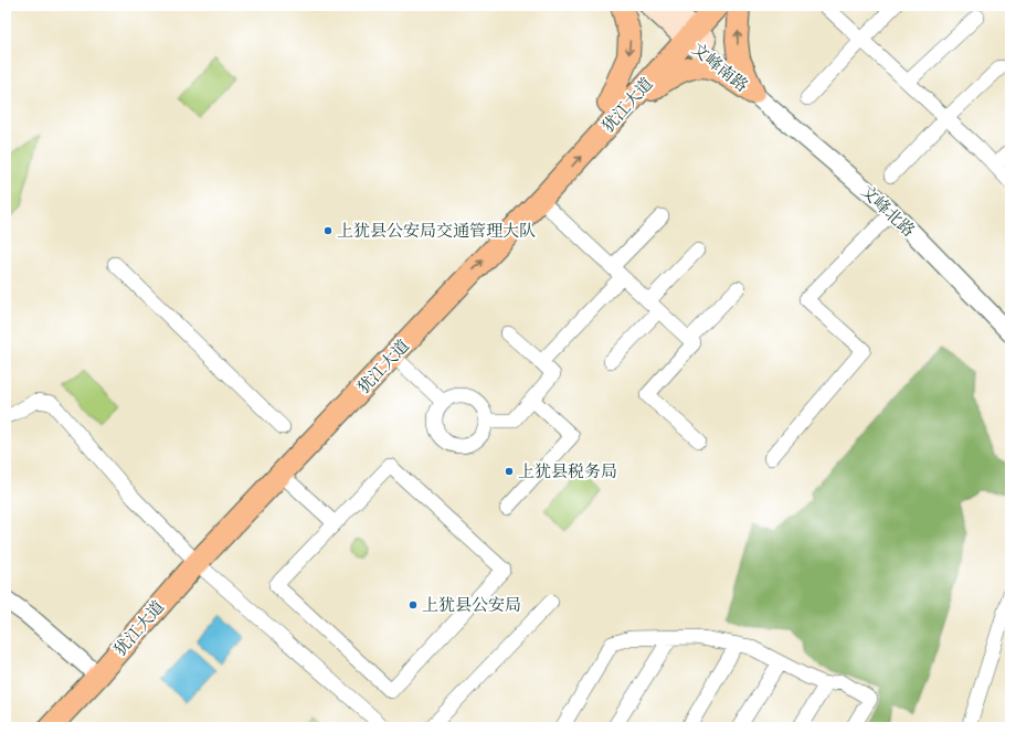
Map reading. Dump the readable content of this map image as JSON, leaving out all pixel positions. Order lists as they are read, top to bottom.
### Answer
{
  "streets": {
    "main road": ["文峰南路", "犹江大道"],
    "street": ["文峰北路"]
  },
  "crossings": [
    ["文峰南路", "犹江大道"],
    ["文峰南路", "文峰北路"]
  ],
  "places": ["上犹县公安局交通管理大队", "上犹县税务局", "上犹县公安局"]
}
